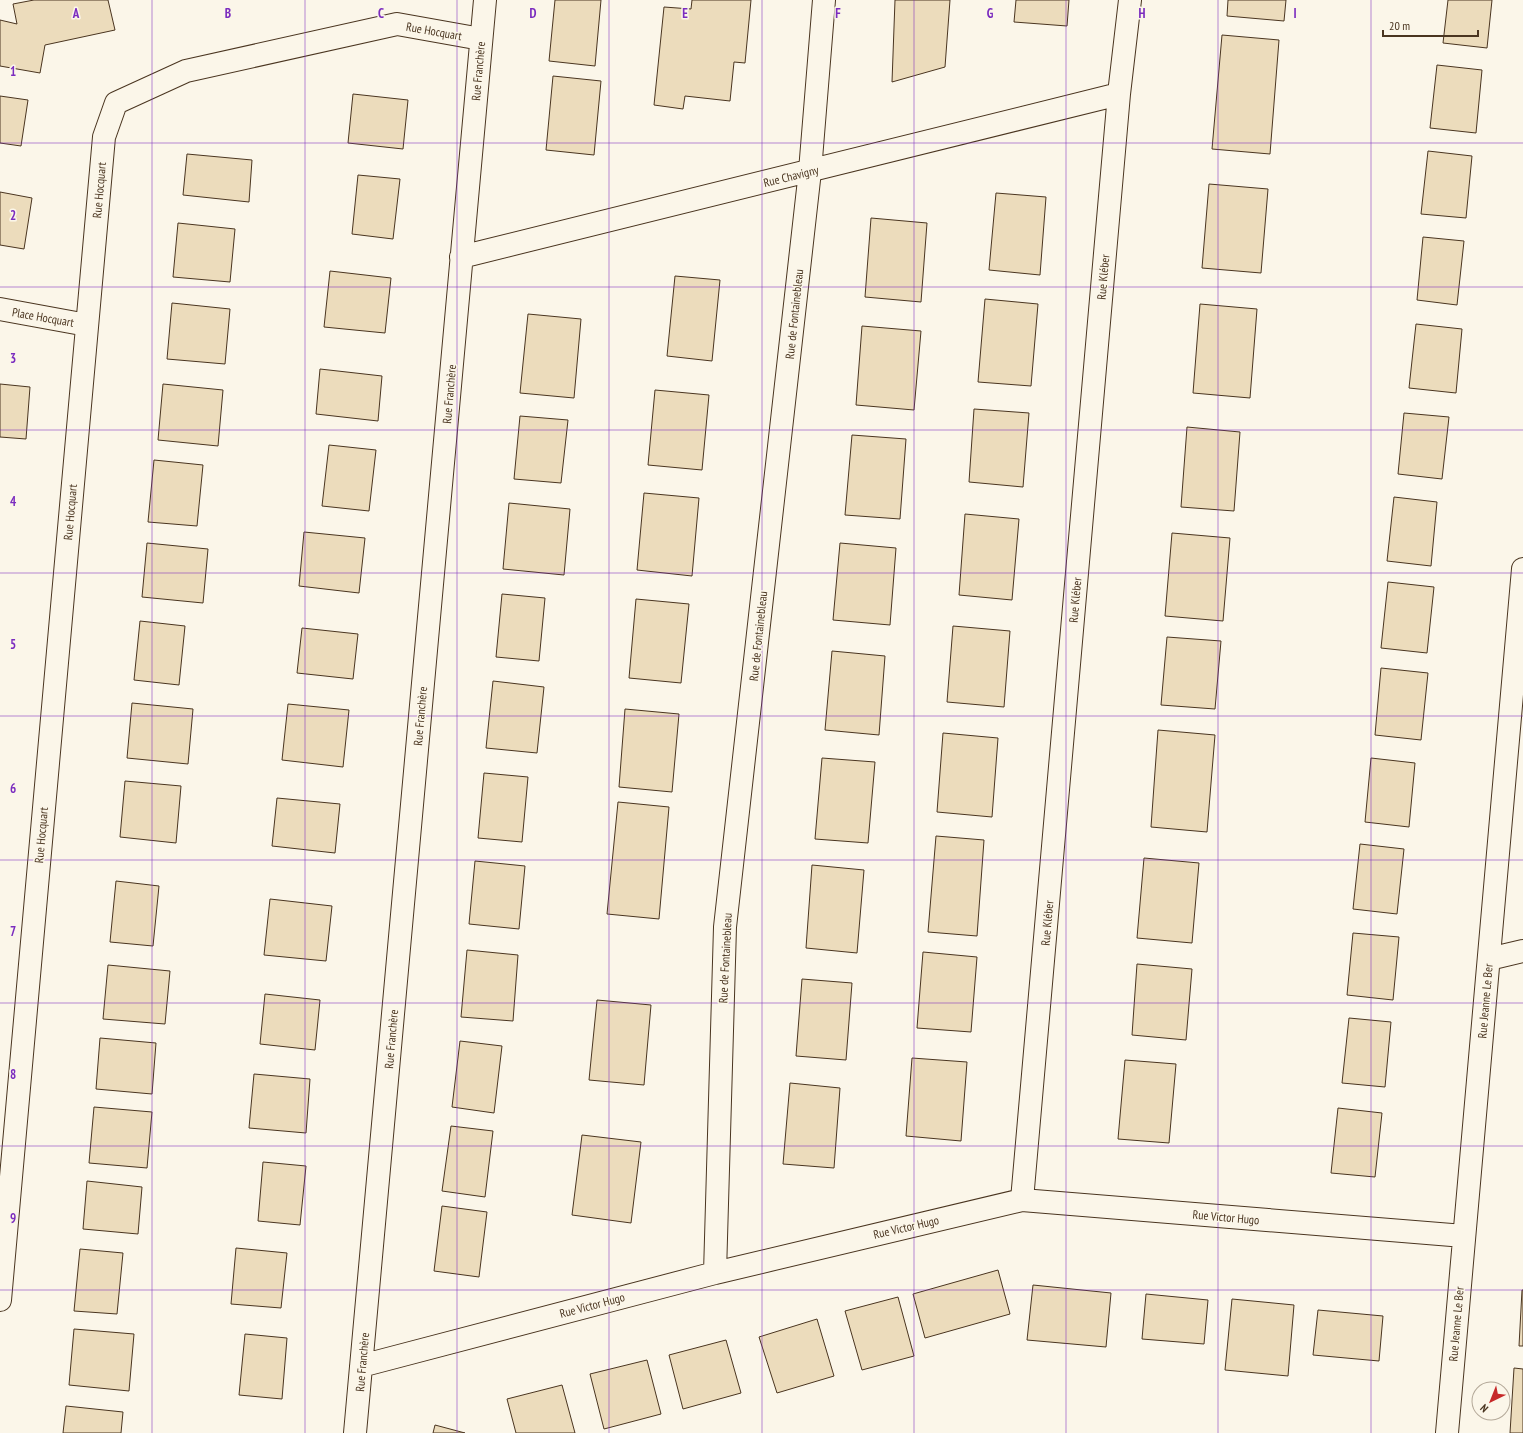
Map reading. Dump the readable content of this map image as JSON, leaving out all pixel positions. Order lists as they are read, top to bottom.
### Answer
{
  "streets": {
    "street": [
      "Rue Hocquart",
      "Rue Franchère",
      "Rue Chavigny",
      "Rue Kléber",
      "Rue de Fontainebleau",
      "Place Hocquart",
      "Rue Jeanne Le Ber",
      "Rue Victor Hugo"
    ]
  },
  "crossings": [
    ["Rue Hocquart", "Rue Franchère"],
    ["Rue Hocquart", "Place Hocquart"],
    ["Rue Franchère", "Rue Chavigny"],
    ["Rue Franchère", "Rue Victor Hugo"],
    ["Rue Chavigny", "Rue Kléber"],
    ["Rue Chavigny", "Rue de Fontainebleau"],
    ["Rue Kléber", "Rue Victor Hugo"],
    ["Rue de Fontainebleau", "Rue Victor Hugo"],
    ["Rue Jeanne Le Ber", "Rue Victor Hugo"]
  ],
  "scale_bar": "20 m",
  "north": "bottom left",
  "grid": {
    "columns": [
      "A",
      "B",
      "C",
      "D",
      "E",
      "F",
      "G",
      "H",
      "I"
    ],
    "rows": [
      "1",
      "2",
      "3",
      "4",
      "5",
      "6",
      "7",
      "8",
      "9"
    ]
  }
}
